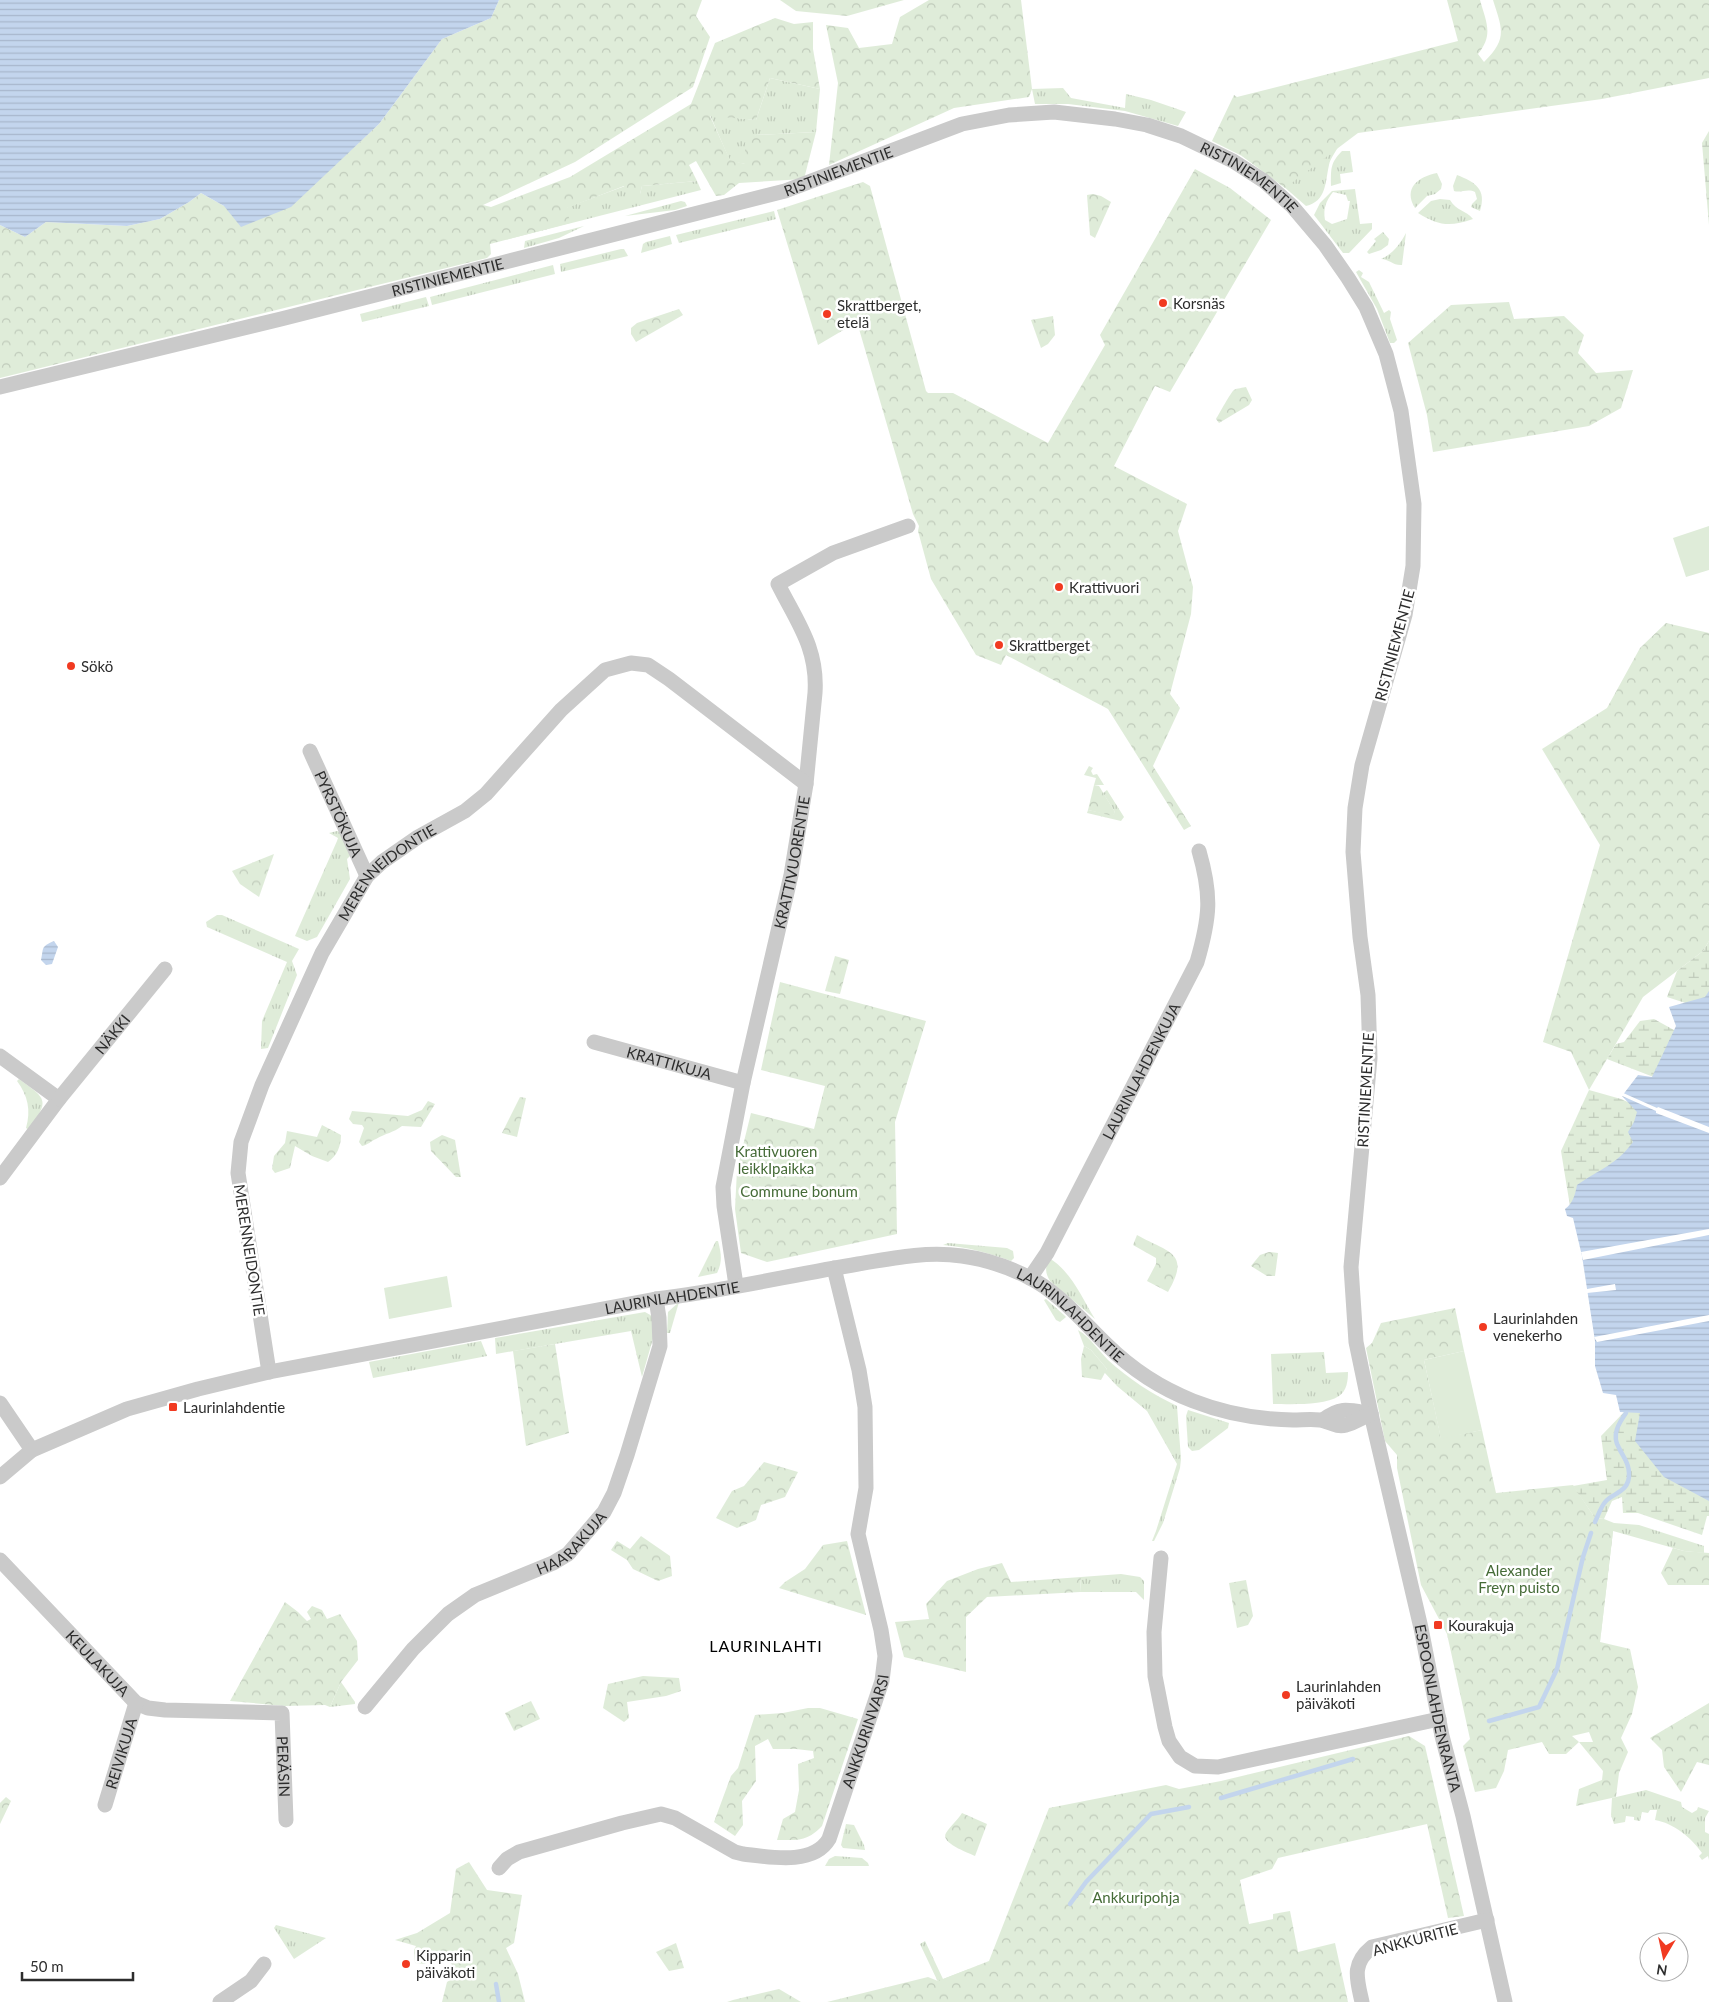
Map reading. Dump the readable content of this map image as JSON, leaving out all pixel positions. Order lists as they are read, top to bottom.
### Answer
{
  "streets": {
    "street": [
      "RISTINIEMENTIE",
      "PYRSTÖKUJA",
      "KRATTIVUORENTIE",
      "MERENNEIDONTIE",
      "NÄKKI",
      "KRATTIKUJA",
      "LAURINLAHDENKUJA",
      "LAURINLAHDENTIE",
      "HAARAKUJA",
      "KEULAKUJA",
      "ESPOONLAHDENRANTA",
      "ANKKURINVARSI",
      "REIVIKUJA",
      "PERÄSIN",
      "ANKKURITIE"
    ]
  },
  "crossings": [
    ["RISTINIEMENTIE", "LAURINLAHDENTIE"],
    ["RISTINIEMENTIE", "ESPOONLAHDENRANTA"],
    ["PYRSTÖKUJA", "MERENNEIDONTIE"],
    ["KRATTIVUORENTIE", "MERENNEIDONTIE"],
    ["KRATTIVUORENTIE", "KRATTIKUJA"],
    ["KRATTIVUORENTIE", "LAURINLAHDENTIE"],
    ["MERENNEIDONTIE", "LAURINLAHDENTIE"],
    ["LAURINLAHDENKUJA", "LAURINLAHDENTIE"],
    ["LAURINLAHDENTIE", "HAARAKUJA"],
    ["LAURINLAHDENTIE", "ESPOONLAHDENRANTA"],
    ["LAURINLAHDENTIE", "ANKKURINVARSI"],
    ["KEULAKUJA", "REIVIKUJA"],
    ["KEULAKUJA", "PERÄSIN"],
    ["ESPOONLAHDENRANTA", "ANKKURITIE"]
  ],
  "districts": ["LAURINLAHTI"],
  "parks": [
    "Krattivuoren leikkIpaikka",
    "Commune bonum",
    "Alexander Freyn puisto",
    "Ankkuripohja"
  ],
  "places": {
    "other": [
      "Korsnäs",
      "Skrattberget, etelä",
      "Krattivuori",
      "Skrattberget",
      "Sökö",
      "Laurinlahden venekerho",
      "Laurinlahden päiväkoti",
      "Kipparin päiväkoti"
    ],
    "transit": ["Laurinlahdentie", "Kourakuja"]
  },
  "scale_bar": "50 m",
  "north": "bottom"
}
